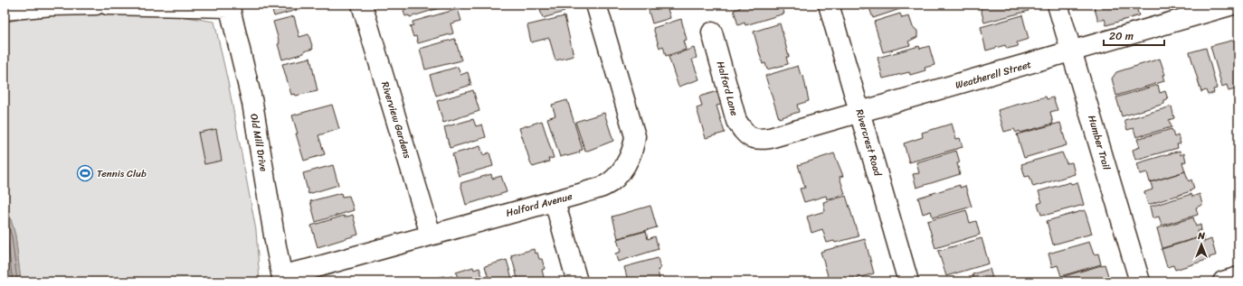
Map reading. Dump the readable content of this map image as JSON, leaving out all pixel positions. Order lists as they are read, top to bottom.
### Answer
{
  "streets": {
    "street": [
      "Weatherell Street",
      "Halford Lane",
      "Riverview Gardens",
      "Old Mill Drive",
      "Rivercrest Road",
      "Humber Trail",
      "Halford Avenue"
    ]
  },
  "crossings": [
    ["Weatherell Street", "Halford Lane"],
    ["Weatherell Street", "Rivercrest Road"],
    ["Weatherell Street", "Humber Trail"],
    ["Riverview Gardens", "Halford Avenue"],
    ["Old Mill Drive", "Halford Avenue"]
  ],
  "places": {
    "sports": ["Tennis Club"]
  },
  "scale_bar": "20 m",
  "north": "top"
}
